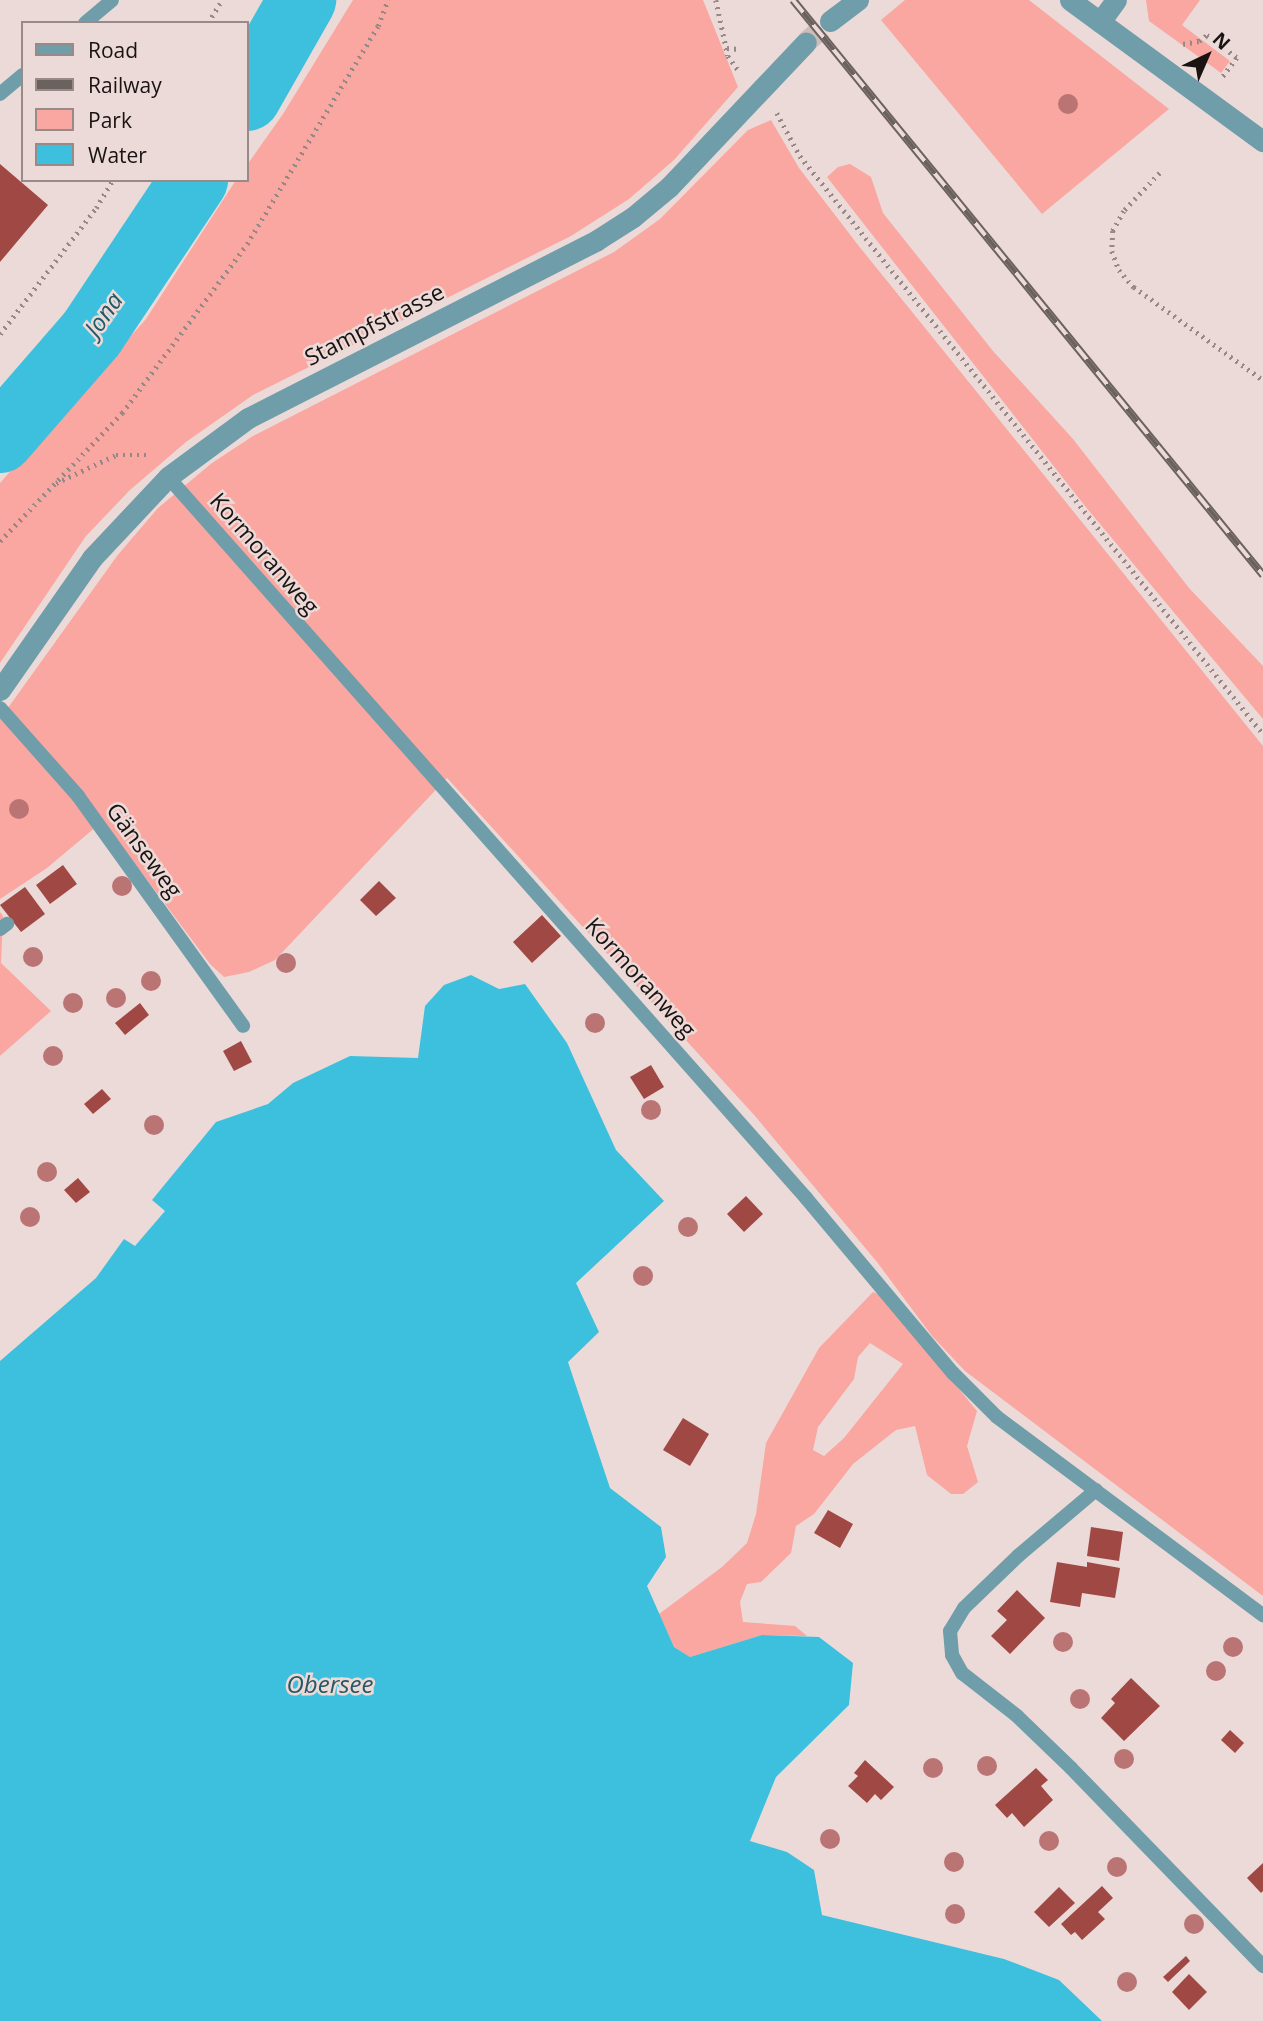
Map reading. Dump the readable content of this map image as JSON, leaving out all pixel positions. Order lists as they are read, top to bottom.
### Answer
{
  "streets": {
    "street": ["Stampfstrasse"],
    "lane": ["Kormoranweg", "Gänseweg"]
  },
  "crossings": [
    ["Stampfstrasse", "Kormoranweg"]
  ],
  "water": ["Jona", "Obersee"],
  "legend": [
    "Road",
    "Railway",
    "Park",
    "Water"
  ],
  "north": "top right"
}
